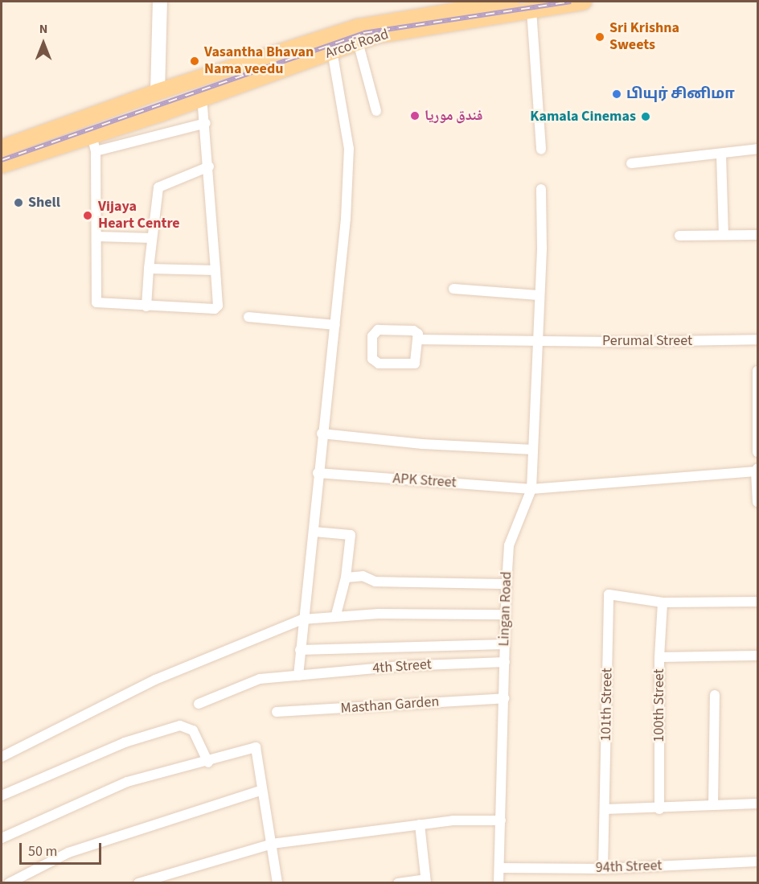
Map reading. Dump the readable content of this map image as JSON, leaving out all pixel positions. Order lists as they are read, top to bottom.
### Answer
{
  "streets": {
    "main road": ["Arcot Road"],
    "street": [
      "Perumal Street",
      "APK Street",
      "Lingan Road",
      "4th Street",
      "101th Street",
      "Masthan Garden",
      "100th Street",
      "94th Street"
    ]
  },
  "crossings": [
    ["Perumal Street", "Lingan Road"],
    ["APK Street", "Lingan Road"],
    ["Lingan Road", "4th Street"],
    ["Lingan Road", "Masthan Garden"],
    ["Lingan Road", "94th Street"],
    ["101th Street", "100th Street"],
    ["101th Street", "94th Street"]
  ],
  "places": [
    "Sri Krishna Sweets",
    "Vasantha Bhavan Nama veedu",
    "பியுர் சினிமா",
    "فندق موريا",
    "Kamala Cinemas",
    "Shell",
    "Vijaya Heart Centre"
  ],
  "scale_bar": "50 m",
  "north": "top"
}
